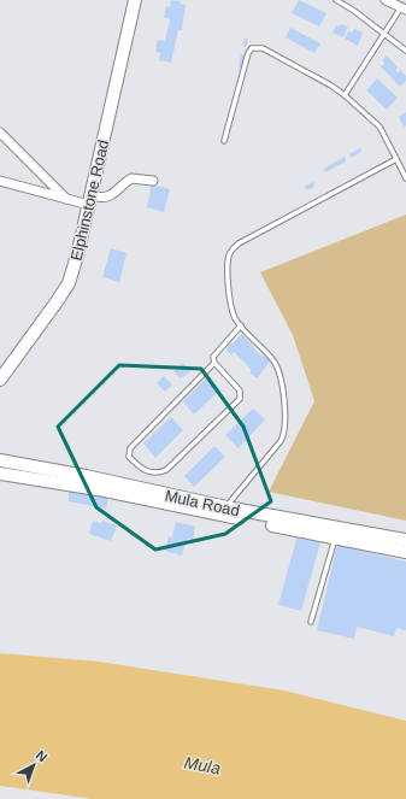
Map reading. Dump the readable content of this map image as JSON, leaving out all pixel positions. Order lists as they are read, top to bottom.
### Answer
{
  "streets": {
    "main road": ["Elphinstone Road", "Mula Road"]
  },
  "water": ["Mula"],
  "north": "top right"
}
